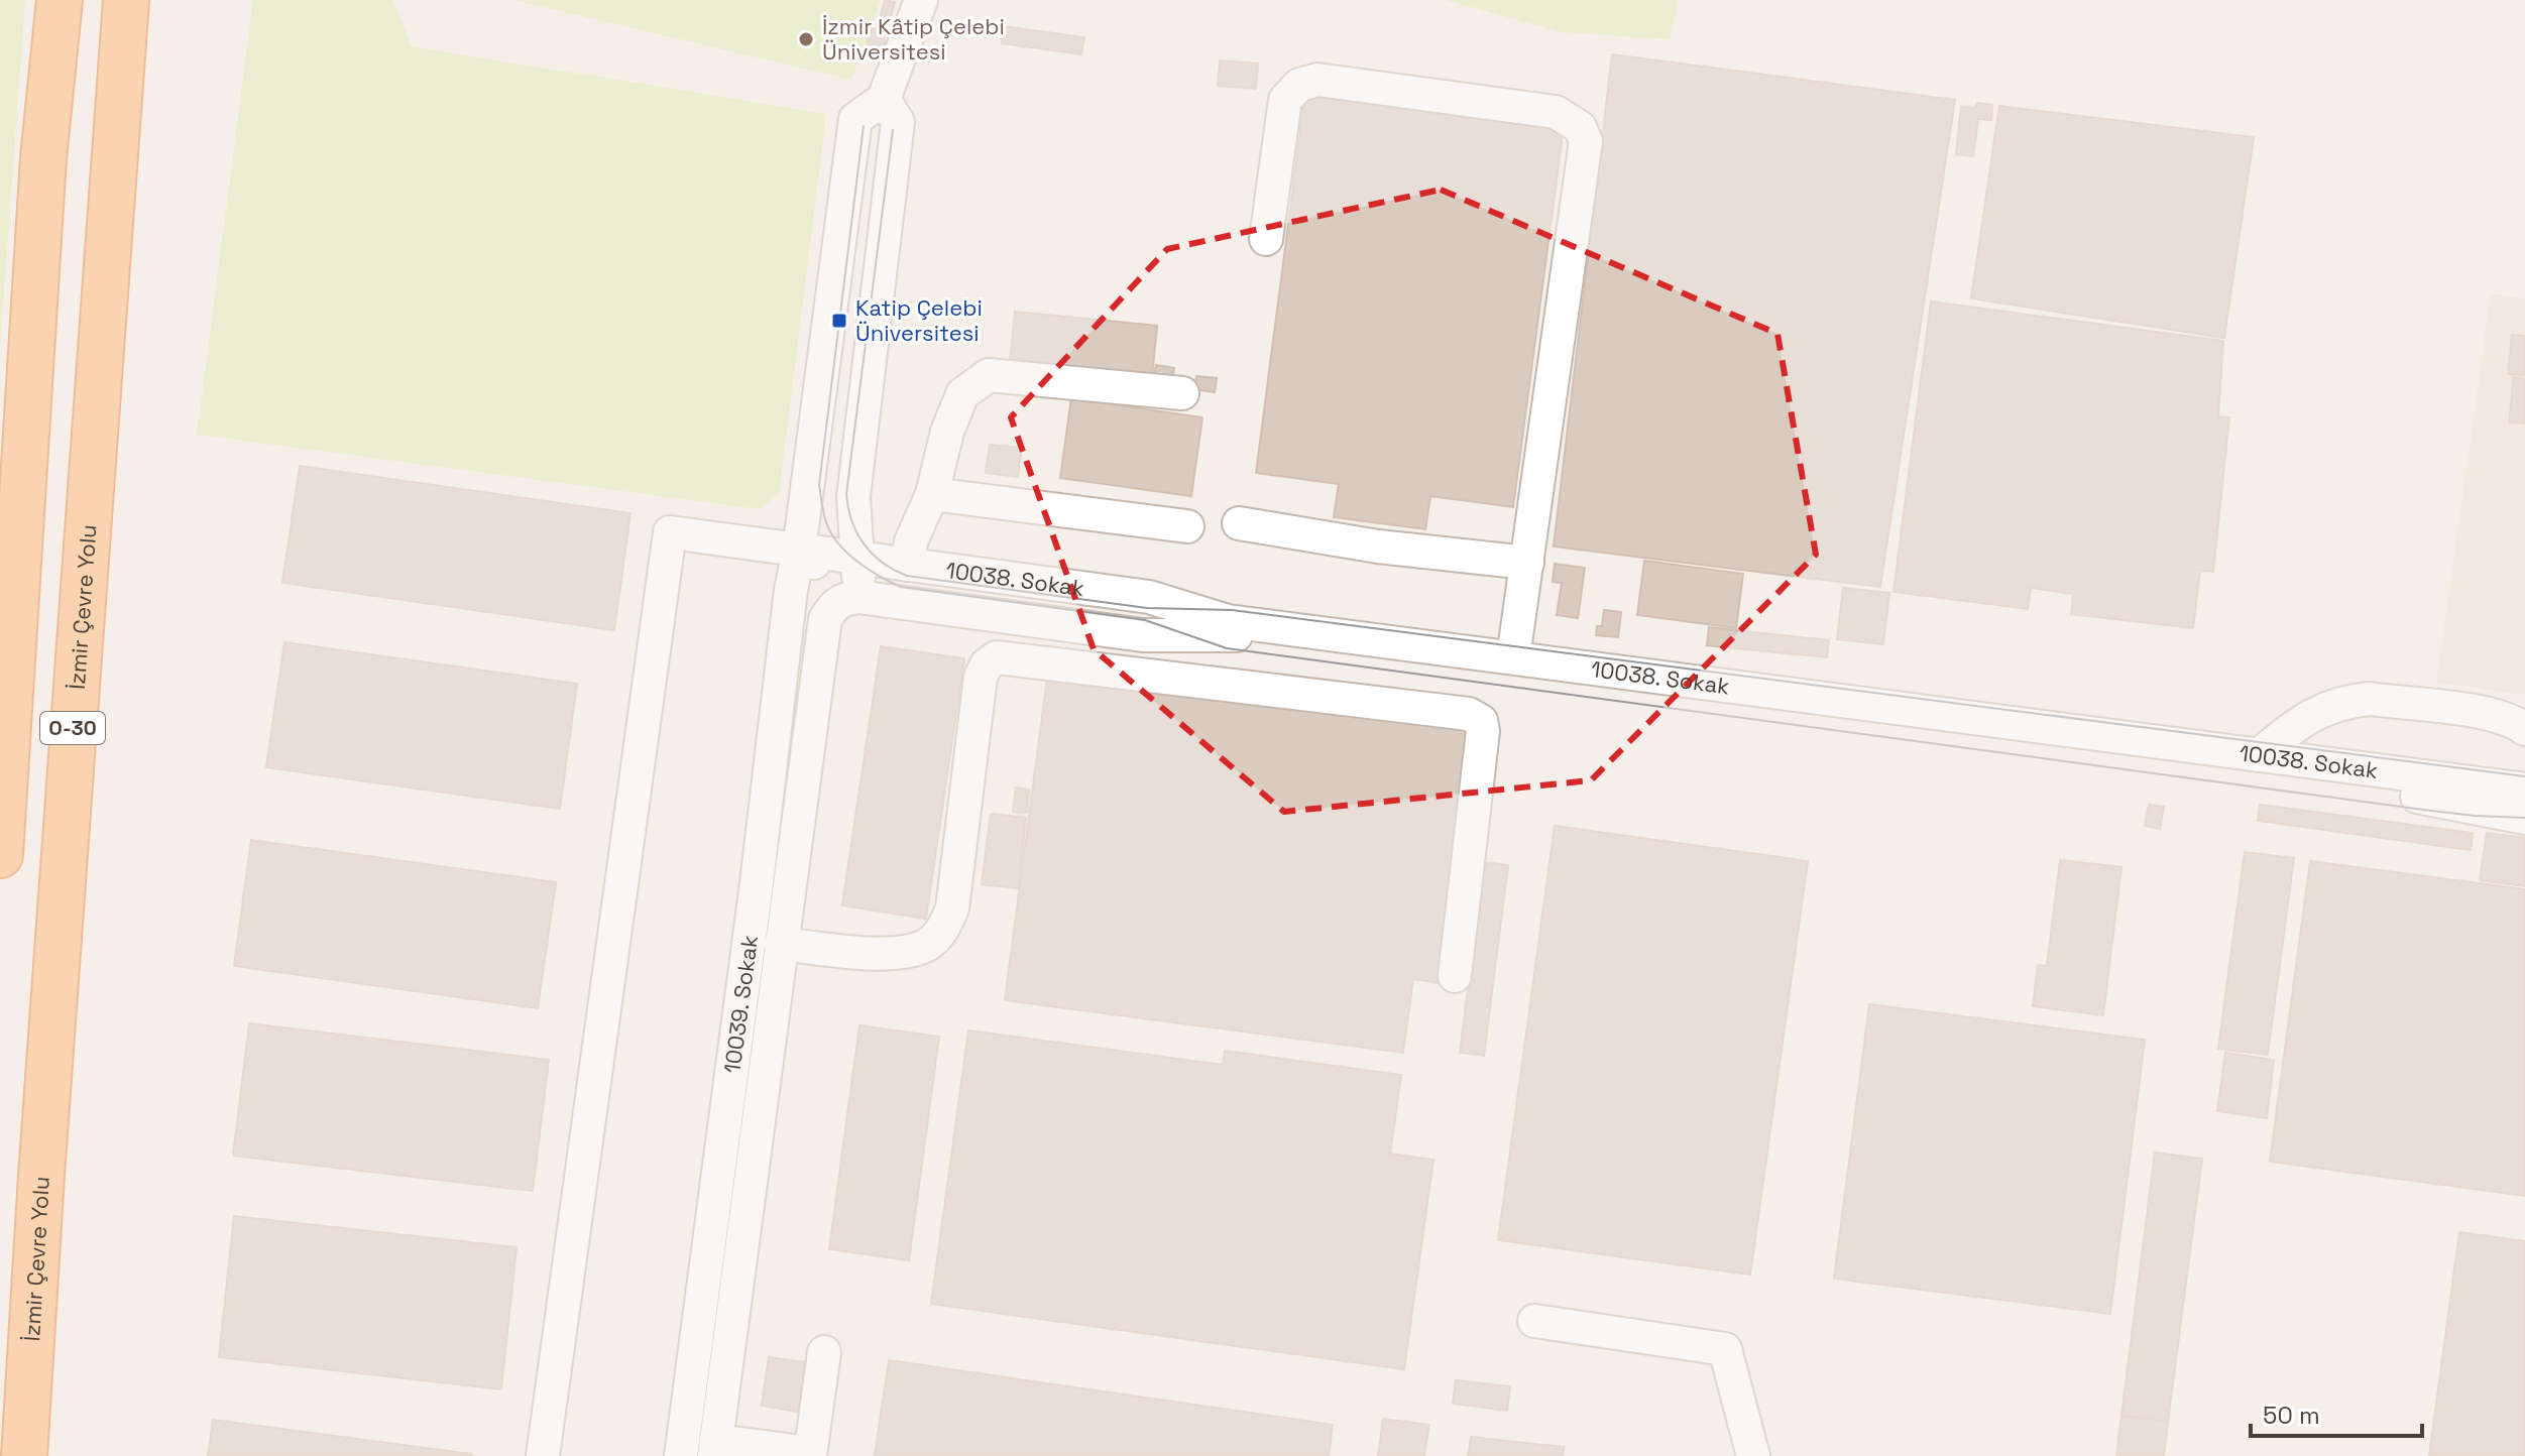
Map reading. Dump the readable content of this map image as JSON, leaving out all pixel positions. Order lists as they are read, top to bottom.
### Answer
{
  "streets": {
    "highway": ["İzmir Çevre Yolu", "O-30"],
    "street": ["10038. Sokak", "10039. Sokak"]
  },
  "crossings": [
    ["10038. Sokak", "10039. Sokak"]
  ],
  "places": {
    "other": ["İzmir Kâtip Çelebi Üniversitesi"],
    "transit": ["Katip Çelebi Üniversitesi"]
  },
  "scale_bar": "50 m"
}
